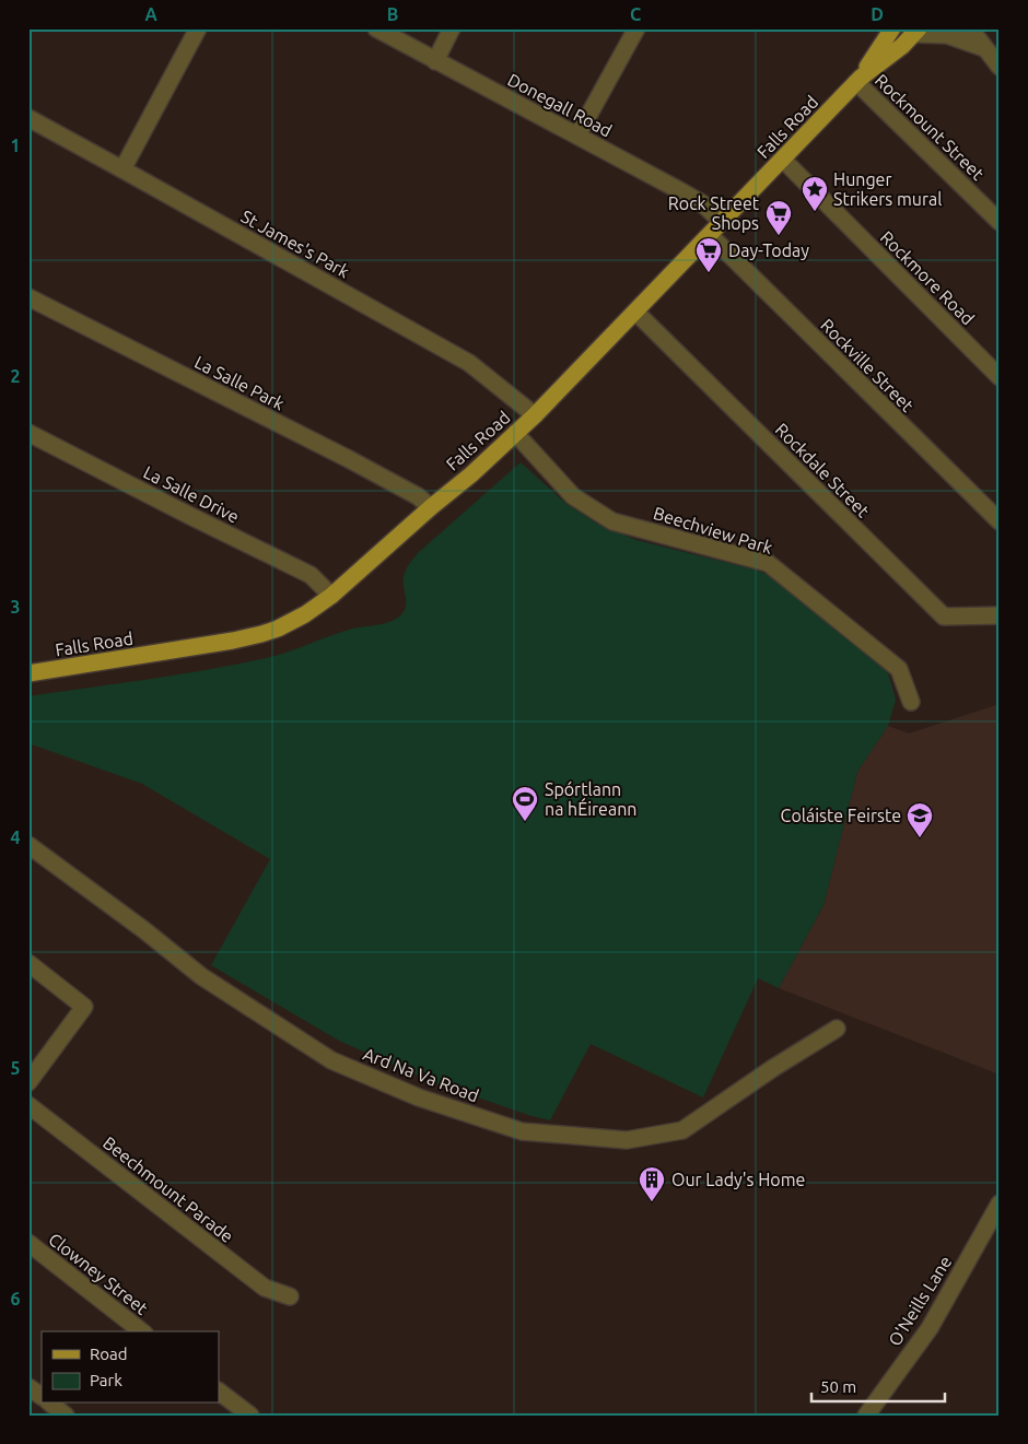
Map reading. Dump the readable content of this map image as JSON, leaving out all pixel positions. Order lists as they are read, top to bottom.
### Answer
{
  "streets": {
    "main road": ["Falls Road"],
    "street": [
      "Donegall Road",
      "Rockmount Street",
      "St James's Park",
      "Rockmore Road",
      "Rockville Street",
      "La Salle Park",
      "Rockdale Street",
      "La Salle Drive",
      "Beechview Park",
      "Ard Na Va Road",
      "Beechmount Parade",
      "Clowney Street",
      "O'Neills Lane"
    ]
  },
  "crossings": [
    ["Donegall Road", "Falls Road"],
    ["Falls Road", "Rockmount Street"],
    ["Falls Road", "St James's Park"],
    ["Falls Road", "Rockmore Road"],
    ["Falls Road", "Rockville Street"],
    ["Falls Road", "La Salle Park"],
    ["Falls Road", "Rockdale Street"],
    ["Falls Road", "La Salle Drive"],
    ["Falls Road", "Beechview Park"]
  ],
  "places": {
    "place": ["Hunger Strikers mural"],
    "supermarket": ["Rock Street Shops", "Day-Today"],
    "sports": ["Spórtlann na hÉireann"],
    "school or university": ["Coláiste Feirste"],
    "building": ["Our Lady's Home"]
  },
  "legend": ["Road", "Park"],
  "scale_bar": "50 m",
  "grid": {
    "columns": [
      "A",
      "B",
      "C",
      "D"
    ],
    "rows": [
      "1",
      "2",
      "3",
      "4",
      "5",
      "6"
    ]
  }
}
